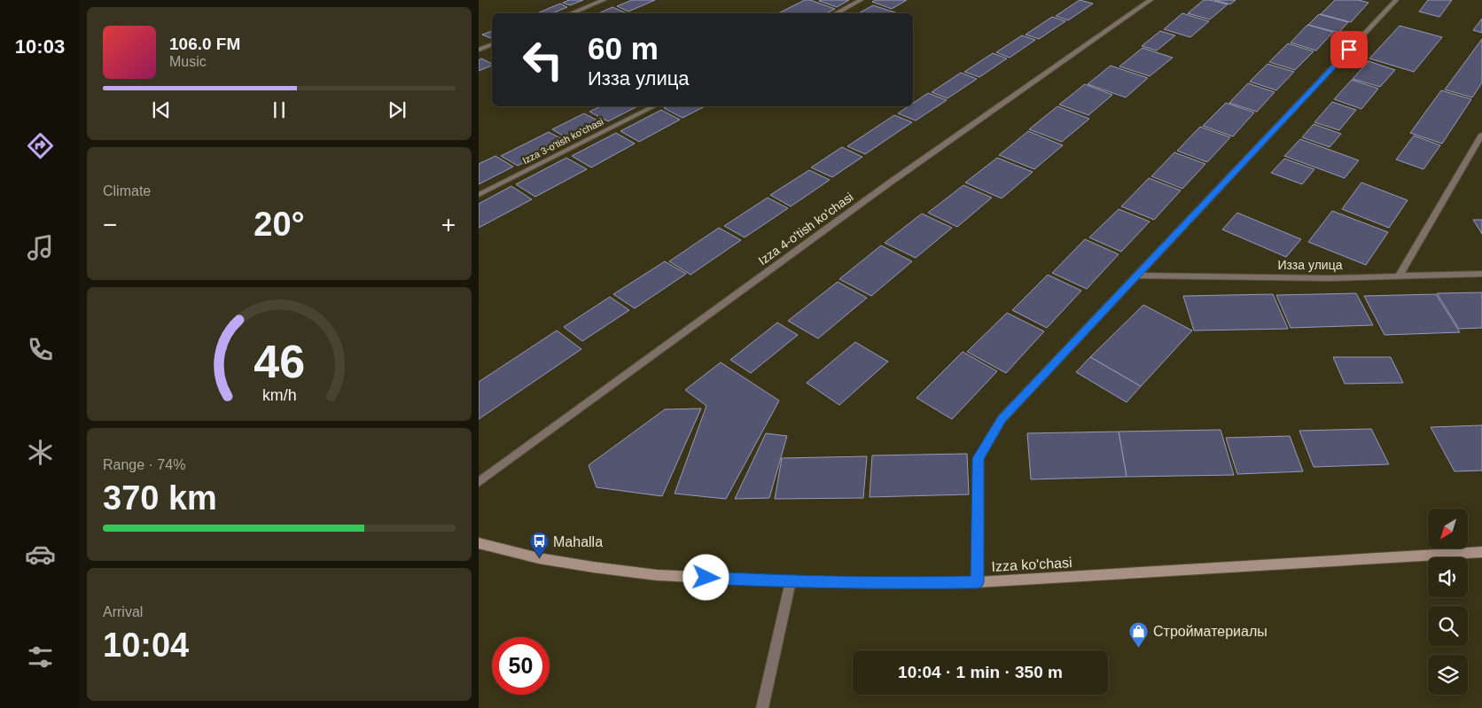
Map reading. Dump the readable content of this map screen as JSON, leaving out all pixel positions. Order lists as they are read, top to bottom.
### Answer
{
  "streets": {
    "main road": ["Izza ko'chasi"],
    "street": ["Izza 3-o'tish ko'chasi", "Izza 4-o'tish ko'chasi", "Изза улица"]
  },
  "places": {
    "bus stop": ["Mahalla"],
    "shop": ["Стройматериалы"]
  },
  "north": "bottom left",
  "page": {
    "tabs": "10:03",
    "turn": ["60 m", "Изза улица"],
    "song": ["106.0 FM", "Music"],
    "tile": [
      "Climate",
      ["Range · 74%", "370 km"],
      ["Arrival", "10:04"]
    ],
    "heat": ["−", "20°", "+"],
    "limit": "50",
    "trip": "10:04 · 1 min · 350 m",
    "gauge": ["46", "km/h"]
  }
}
